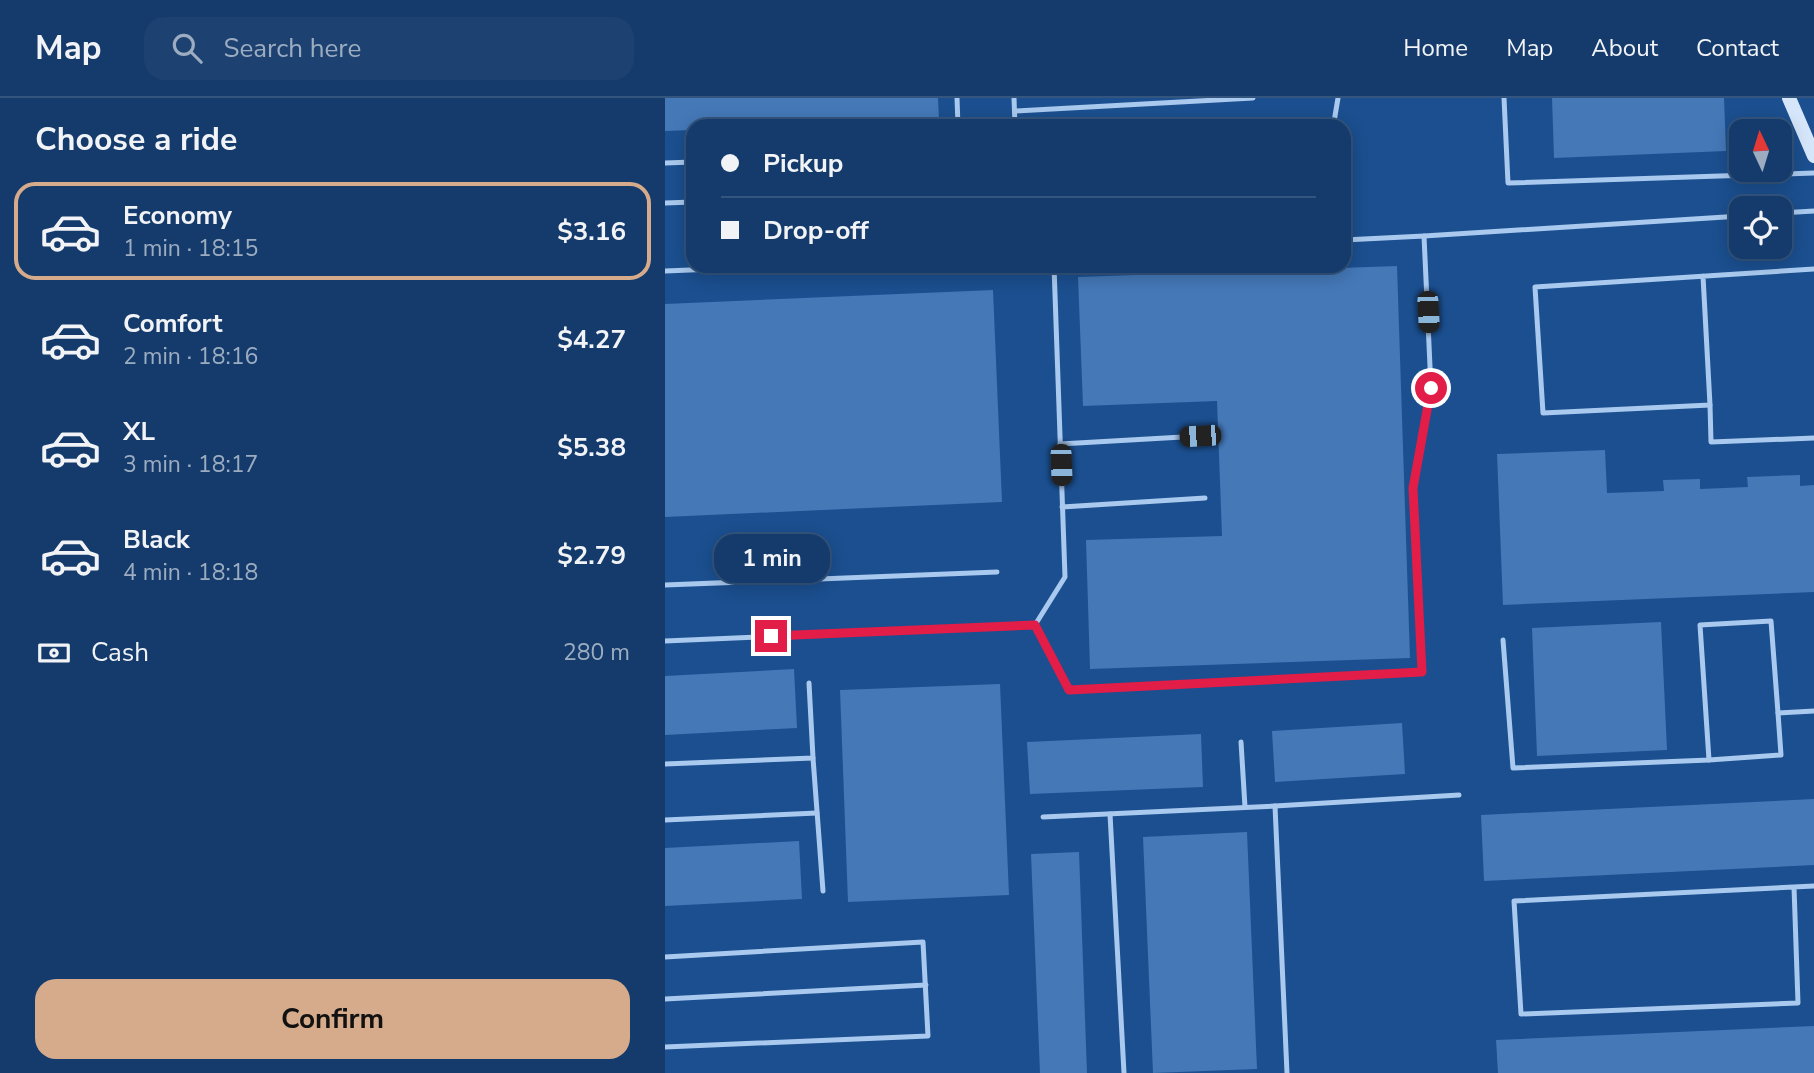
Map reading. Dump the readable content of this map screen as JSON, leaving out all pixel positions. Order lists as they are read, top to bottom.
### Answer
{
  "north": "top",
  "page": {
    "header": "Map",
    "search": "Search here",
    "nav": [
      "Home",
      "Map",
      "About",
      "Contact"
    ],
    "heading": "Choose a ride",
    "banner": ["Pickup", "Drop-off"],
    "list": [
      {
        "name": "Economy",
        "note": "1 min · 18:15",
        "value": "$3.16"
      },
      {
        "name": "Comfort",
        "note": "2 min · 18:16",
        "value": "$4.27"
      },
      {
        "name": "XL",
        "note": "3 min · 18:17",
        "value": "$5.38"
      },
      {
        "name": "Black",
        "note": "4 min · 18:18",
        "value": "$2.79"
      }
    ],
    "bubble": "1 min",
    "pay": ["Cash", "280 m"],
    "buttons": "Confirm"
  }
}
